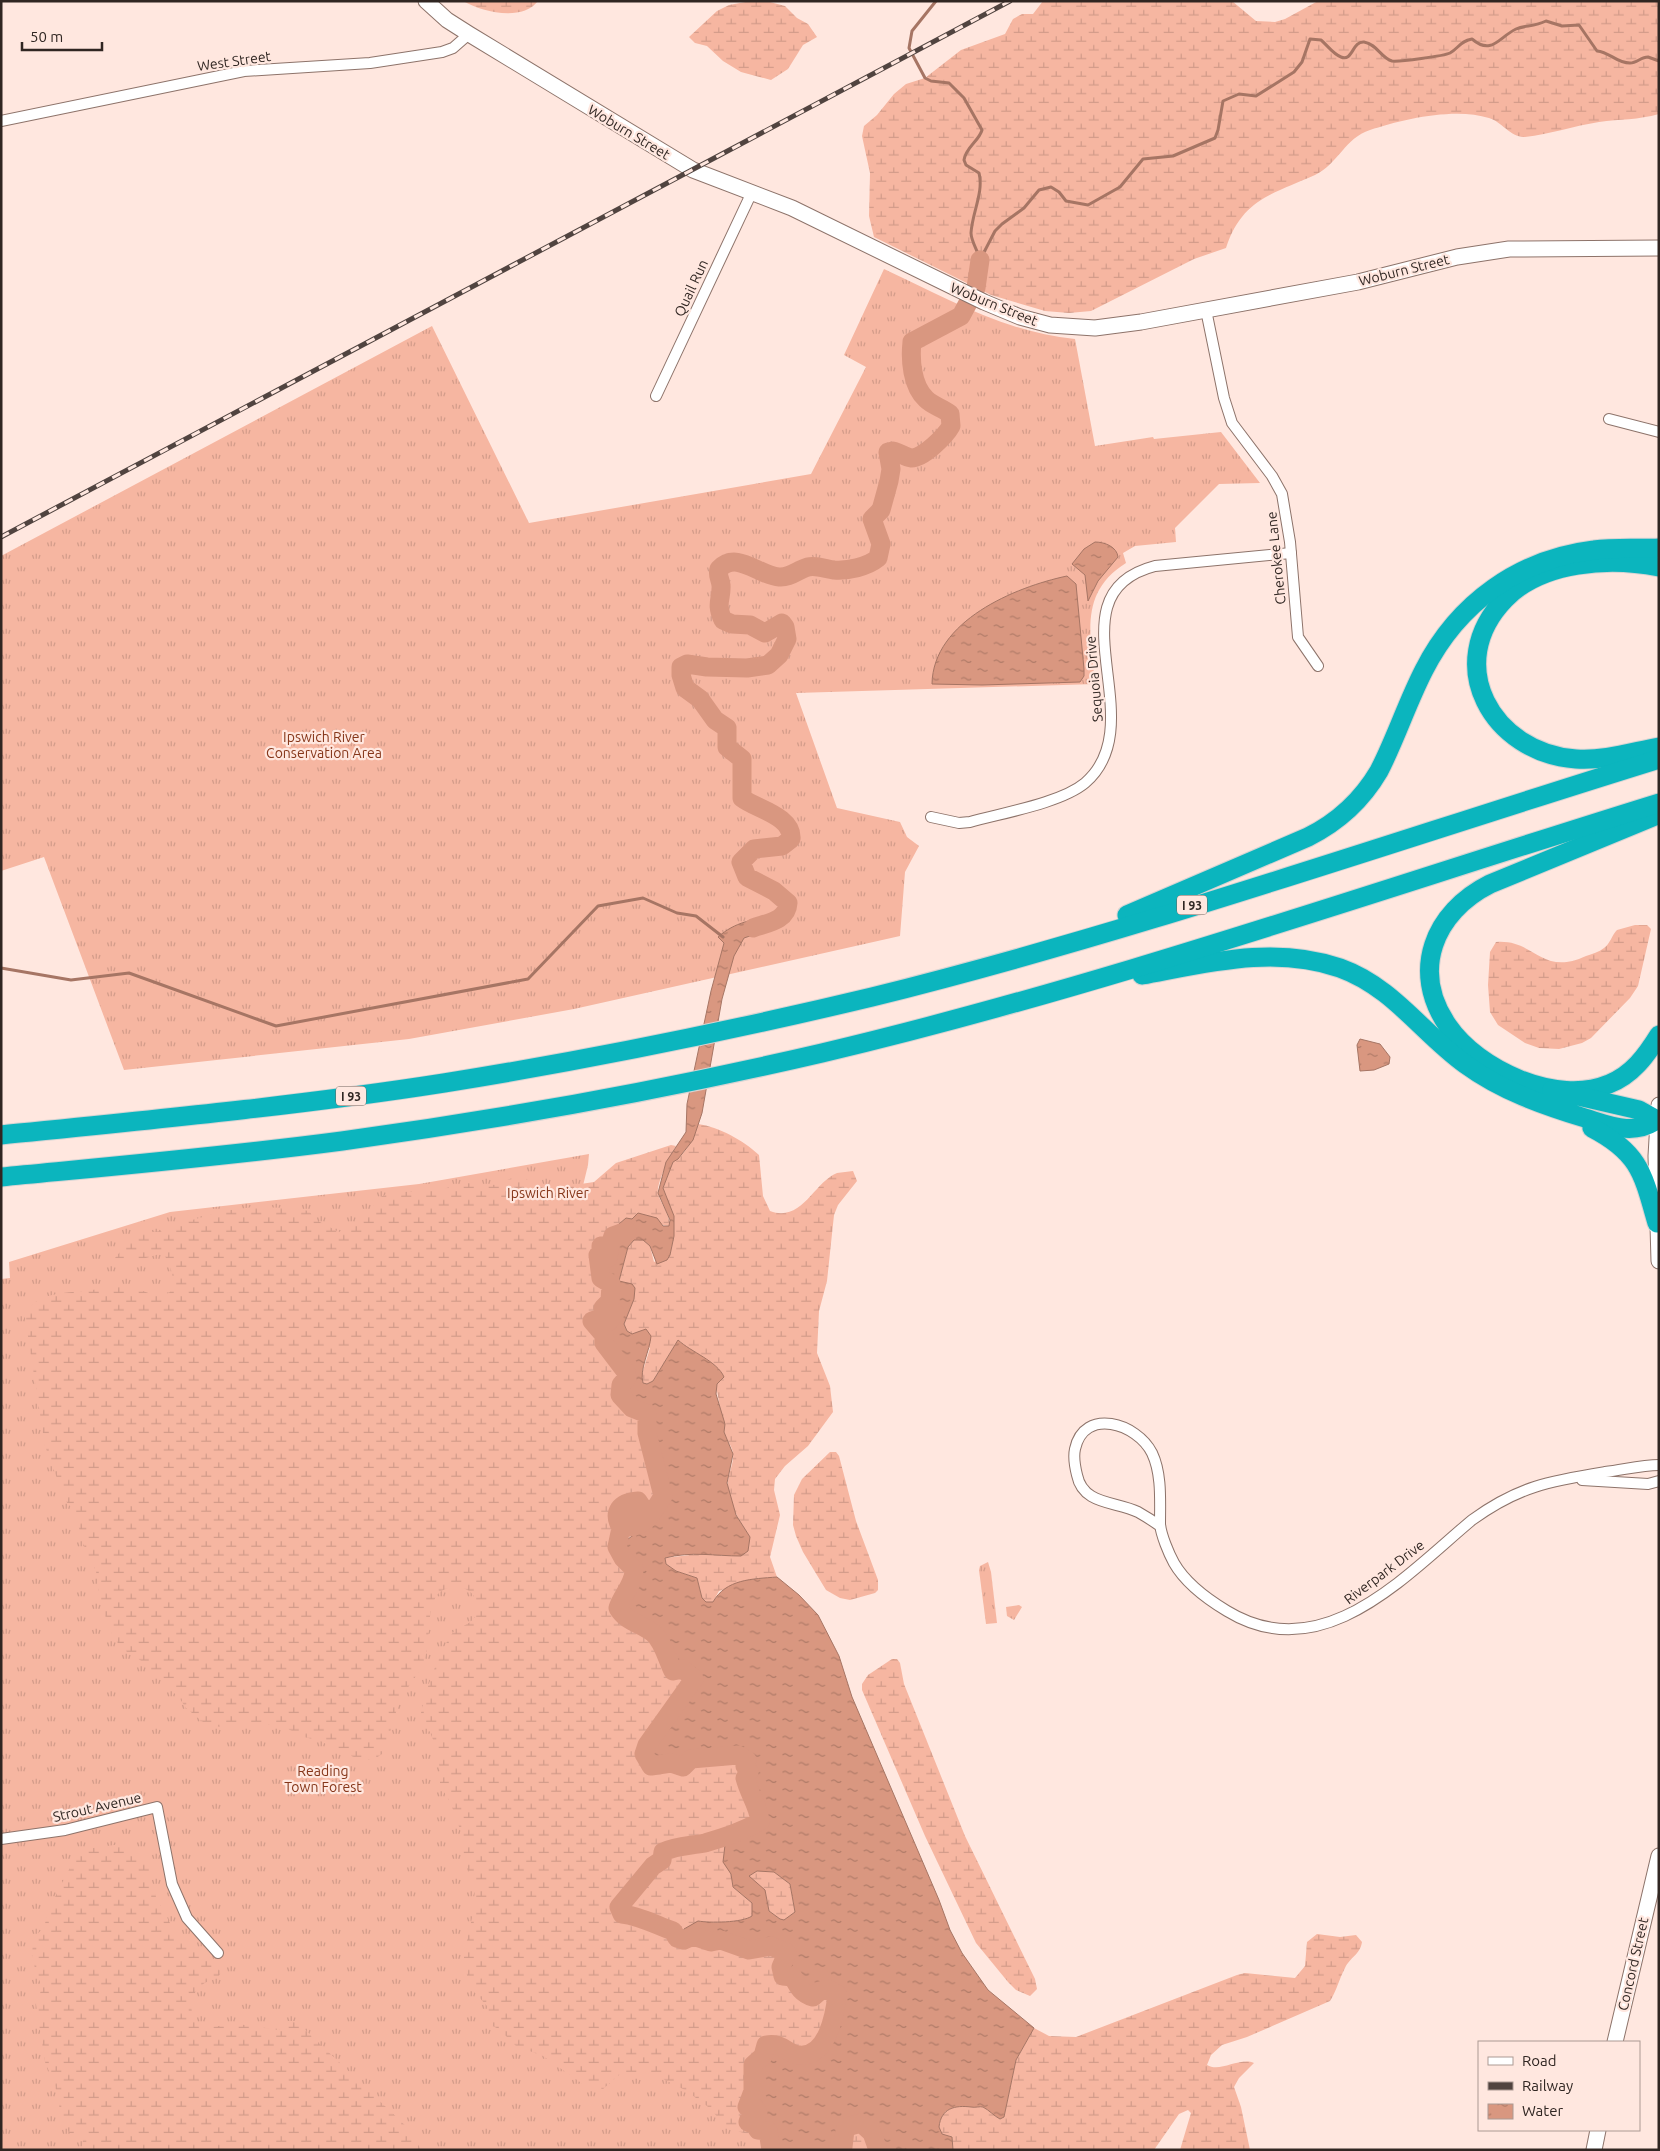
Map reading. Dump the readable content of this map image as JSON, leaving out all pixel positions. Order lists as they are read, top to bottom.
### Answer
{
  "streets": {
    "highway": ["I 93"],
    "street": [
      "West Street",
      "Woburn Street",
      "Quail Run",
      "Cherokee Lane",
      "Sequoia Drive",
      "Riverpark Drive",
      "Strout Avenue",
      "Concord Street"
    ]
  },
  "crossings": [
    ["West Street", "Woburn Street"],
    ["Woburn Street", "Quail Run"],
    ["Woburn Street", "Cherokee Lane"],
    ["Cherokee Lane", "Sequoia Drive"]
  ],
  "parks": ["Ipswich River Conservation Area", "Ipswich River", "Reading Town Forest"],
  "legend": ["Road", "Railway", "Water"],
  "scale_bar": "50 m"
}
